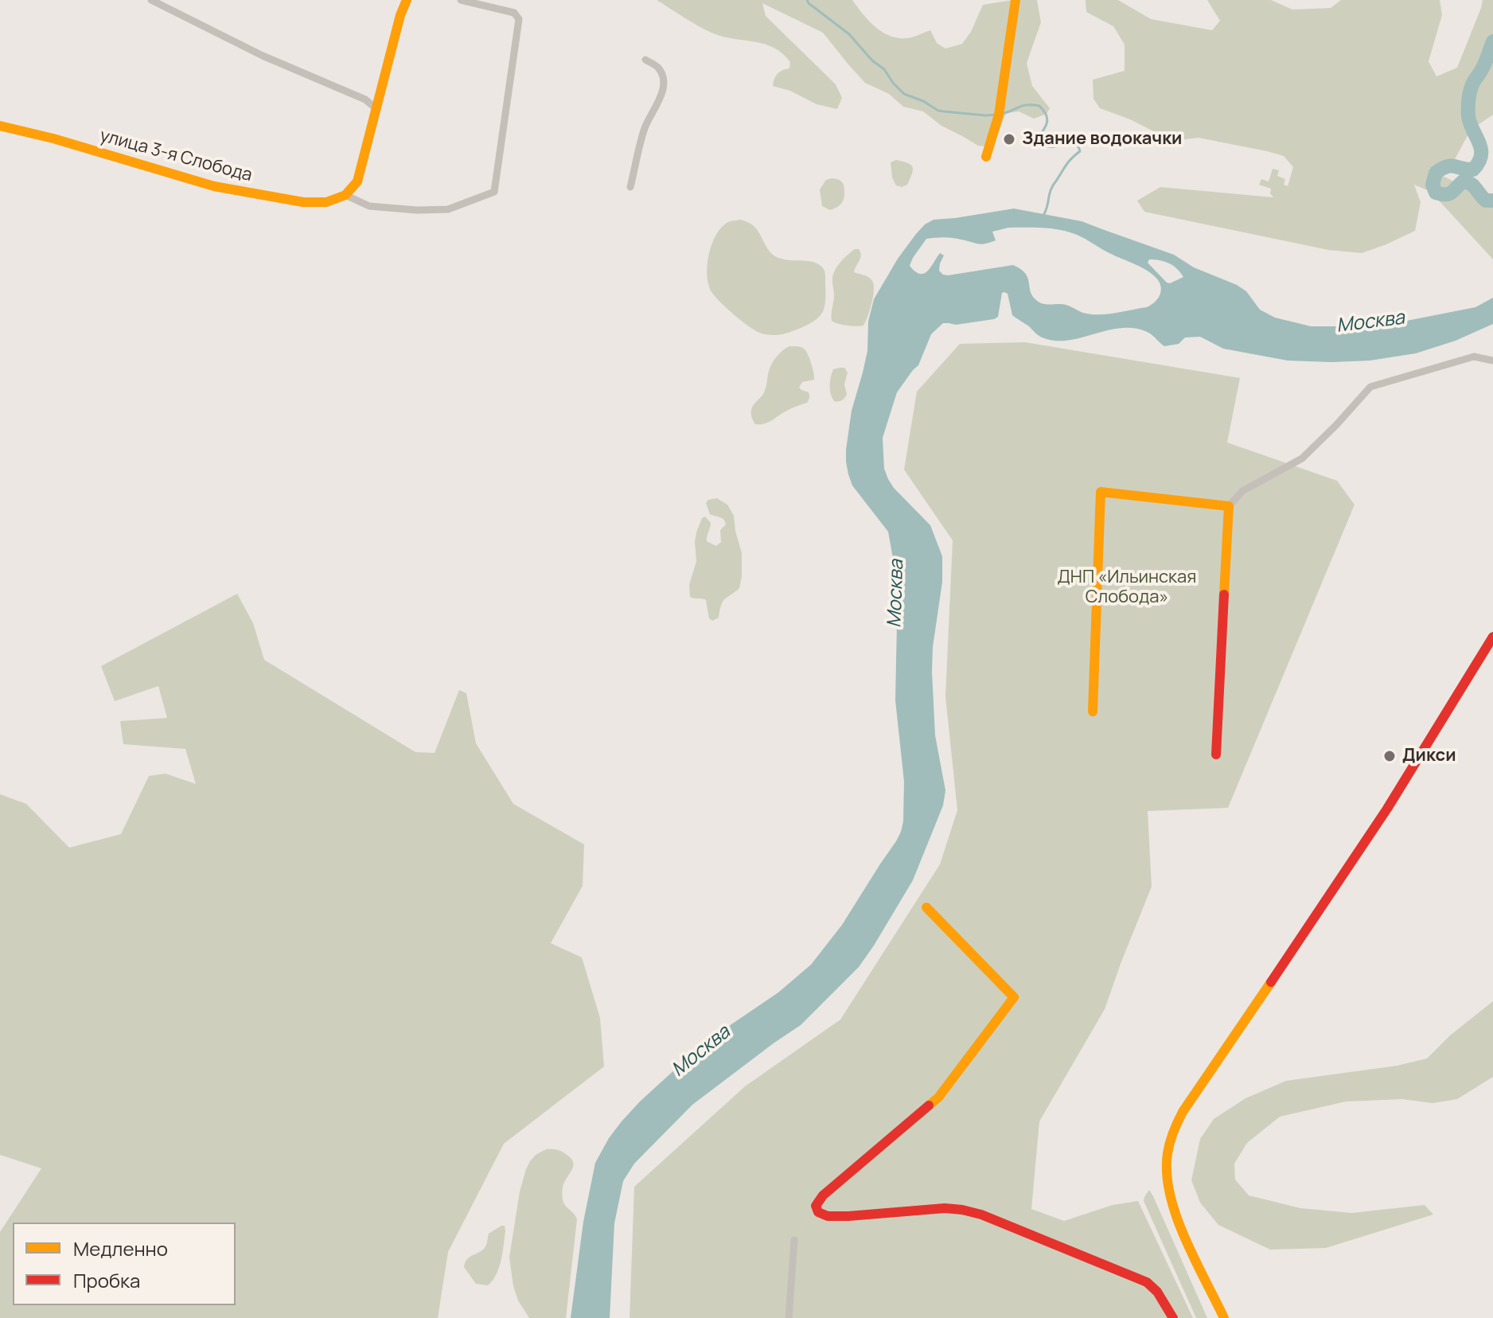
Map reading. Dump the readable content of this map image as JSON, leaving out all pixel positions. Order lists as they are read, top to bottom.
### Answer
{
  "streets": {
    "street": ["улица 3-я Слобода"]
  },
  "water": ["Москва"],
  "parks": ["ДНП «Ильинская Слобода»"],
  "places": ["Здание водокачки", "Дикси"],
  "legend": ["Медленно", "Пробка"]
}
